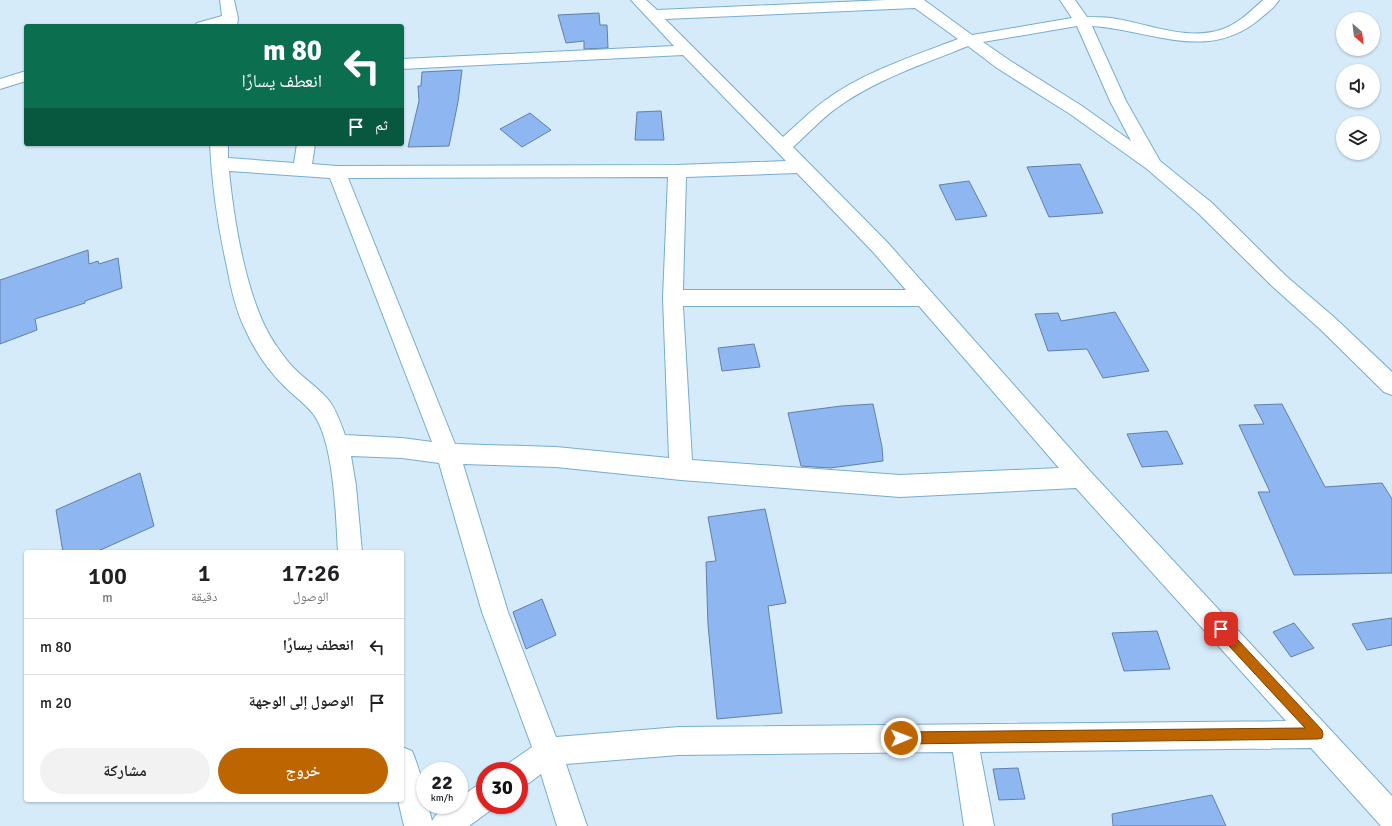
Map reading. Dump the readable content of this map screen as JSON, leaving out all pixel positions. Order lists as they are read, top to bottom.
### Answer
{
  "north": "bottom right",
  "page": {
    "turn": ["80 m", "انعطف يسارًا"],
    "then": "ثم",
    "eta": [
      "17:26",
      "الوصول",
      "1",
      "دقيقة",
      "100",
      "m"
    ],
    "list": [
      {
        "name": "انعطف يسارًا",
        "value": "80 m"
      },
      {
        "name": "الوصول إلى الوجهة",
        "value": "20 m"
      }
    ],
    "buttons": ["خروج", "مشاركة"],
    "speed": "22 km/h",
    "limit": "30"
  }
}
